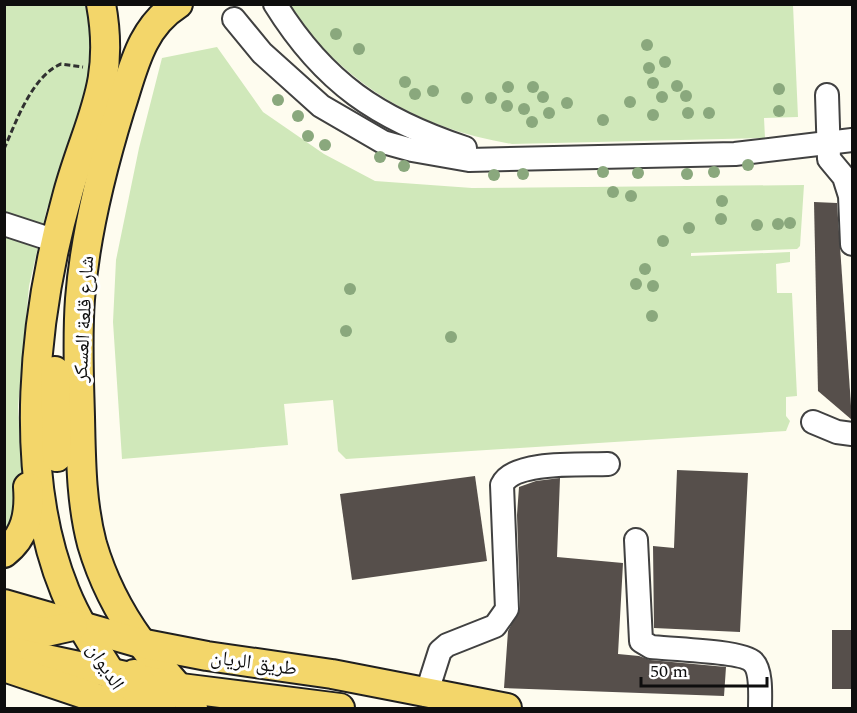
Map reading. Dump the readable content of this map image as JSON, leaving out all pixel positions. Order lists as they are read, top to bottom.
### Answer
{
  "streets": {
    "main road": ["شارع قلعة العسكر", "طريق الريان", "الديوان"]
  },
  "crossings": [
    ["شارع قلعة العسكر", "طريق الريان"],
    ["شارع قلعة العسكر", "الديوان"],
    ["طريق الريان", "الديوان"]
  ],
  "scale_bar": "50 m"
}
